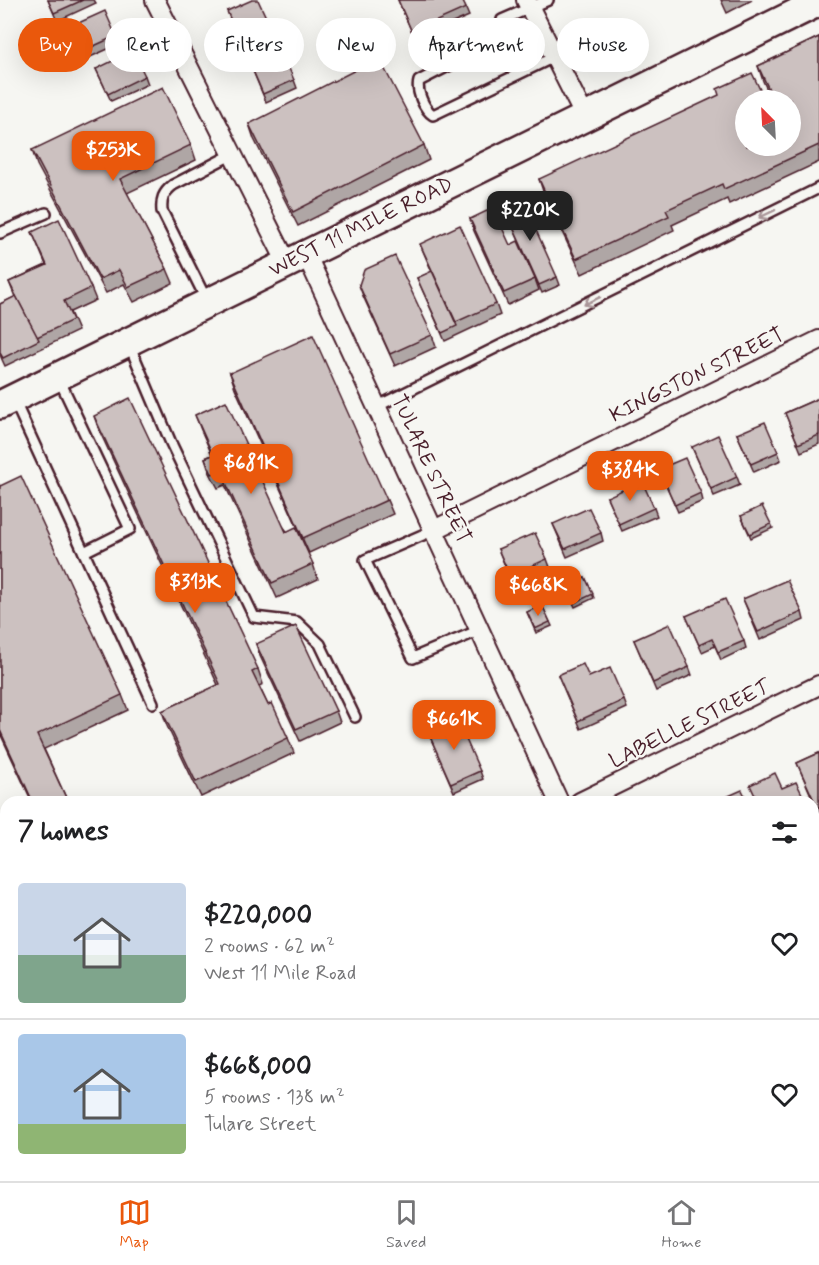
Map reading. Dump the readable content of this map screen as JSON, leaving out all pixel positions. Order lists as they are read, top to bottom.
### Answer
{
  "streets": {
    "main road": ["WEST 11 MILE ROAD"],
    "street": ["KINGSTON STREET", "TULARE STREET", "LABELLE STREET"]
  },
  "crossings": [
    ["WEST 11 MILE ROAD", "TULARE STREET"],
    ["KINGSTON STREET", "TULARE STREET"]
  ],
  "north": "top left",
  "page": {
    "chip": [
      "Buy",
      "Rent",
      "Filters",
      "New",
      "Apartment",
      "House"
    ],
    "price": [
      "$253K",
      "$220K",
      "$681K",
      "$384K",
      "$313K",
      "$668K",
      "$661K"
    ],
    "heading": "7 homes",
    "list": [
      {
        "name": "$220,000",
        "note": "2 rooms · 62 m² · West 11 Mile Road"
      },
      {
        "name": "$668,000",
        "note": "5 rooms · 138 m² · Tulare Street"
      }
    ],
    "tabs": ["Map", "Saved", "Home"]
  }
}
